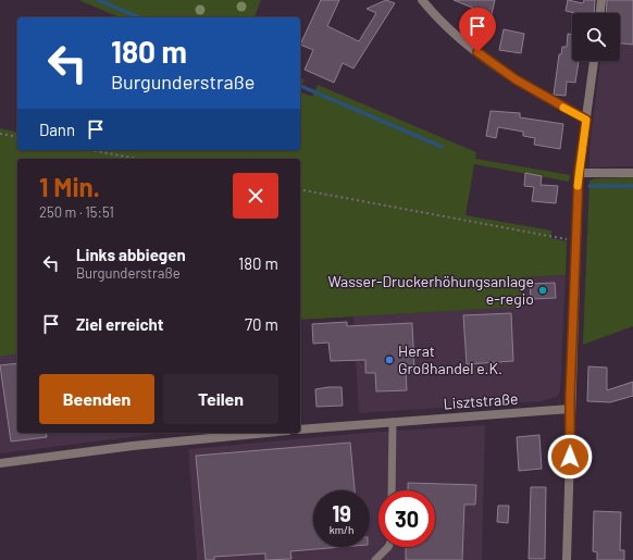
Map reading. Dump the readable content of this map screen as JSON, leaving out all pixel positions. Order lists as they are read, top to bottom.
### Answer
{
  "streets": {
    "street": ["Lisztstraße"]
  },
  "places": ["Wasser-Druckerhöhungsanlage e-regio", "Herat Großhandel e.K."],
  "page": {
    "turn": ["180 m", "Burgunderstraße"],
    "then": "Dann",
    "heading": ["1 Min.", "250 m · 15:51"],
    "list": [
      {
        "name": "Links abbiegen",
        "note": "Burgunderstraße",
        "value": "180 m"
      },
      {
        "name": "Ziel erreicht",
        "value": "70 m"
      }
    ],
    "buttons": ["Beenden", "Teilen"],
    "speed": "19 km/h",
    "limit": "30"
  }
}
